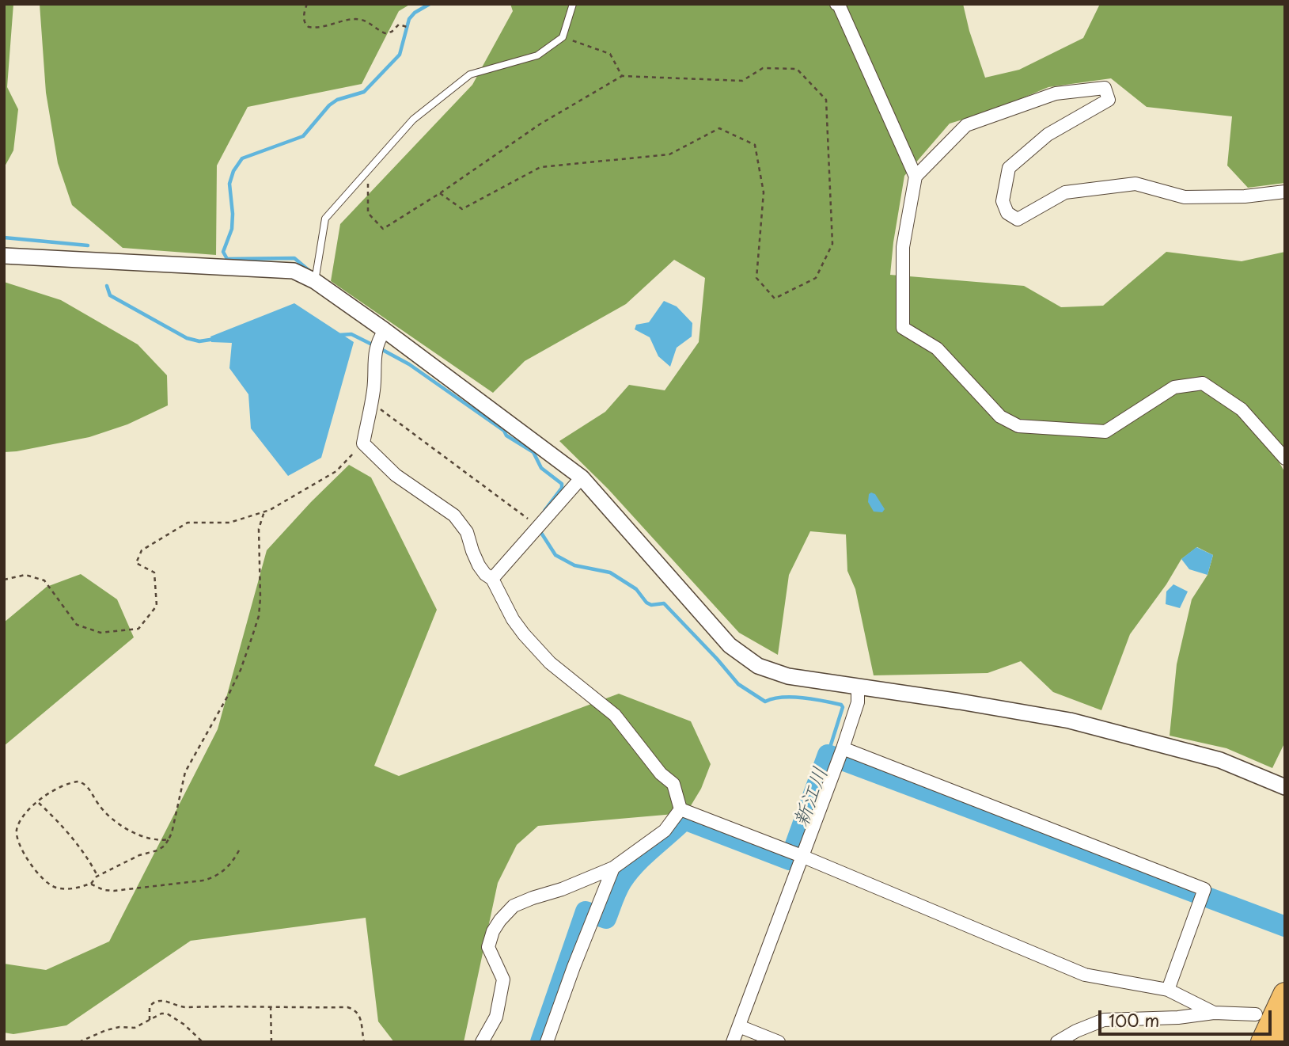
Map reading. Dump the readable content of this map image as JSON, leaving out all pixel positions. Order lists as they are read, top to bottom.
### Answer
{
  "water": ["新江川"],
  "scale_bar": "100 m"
}
